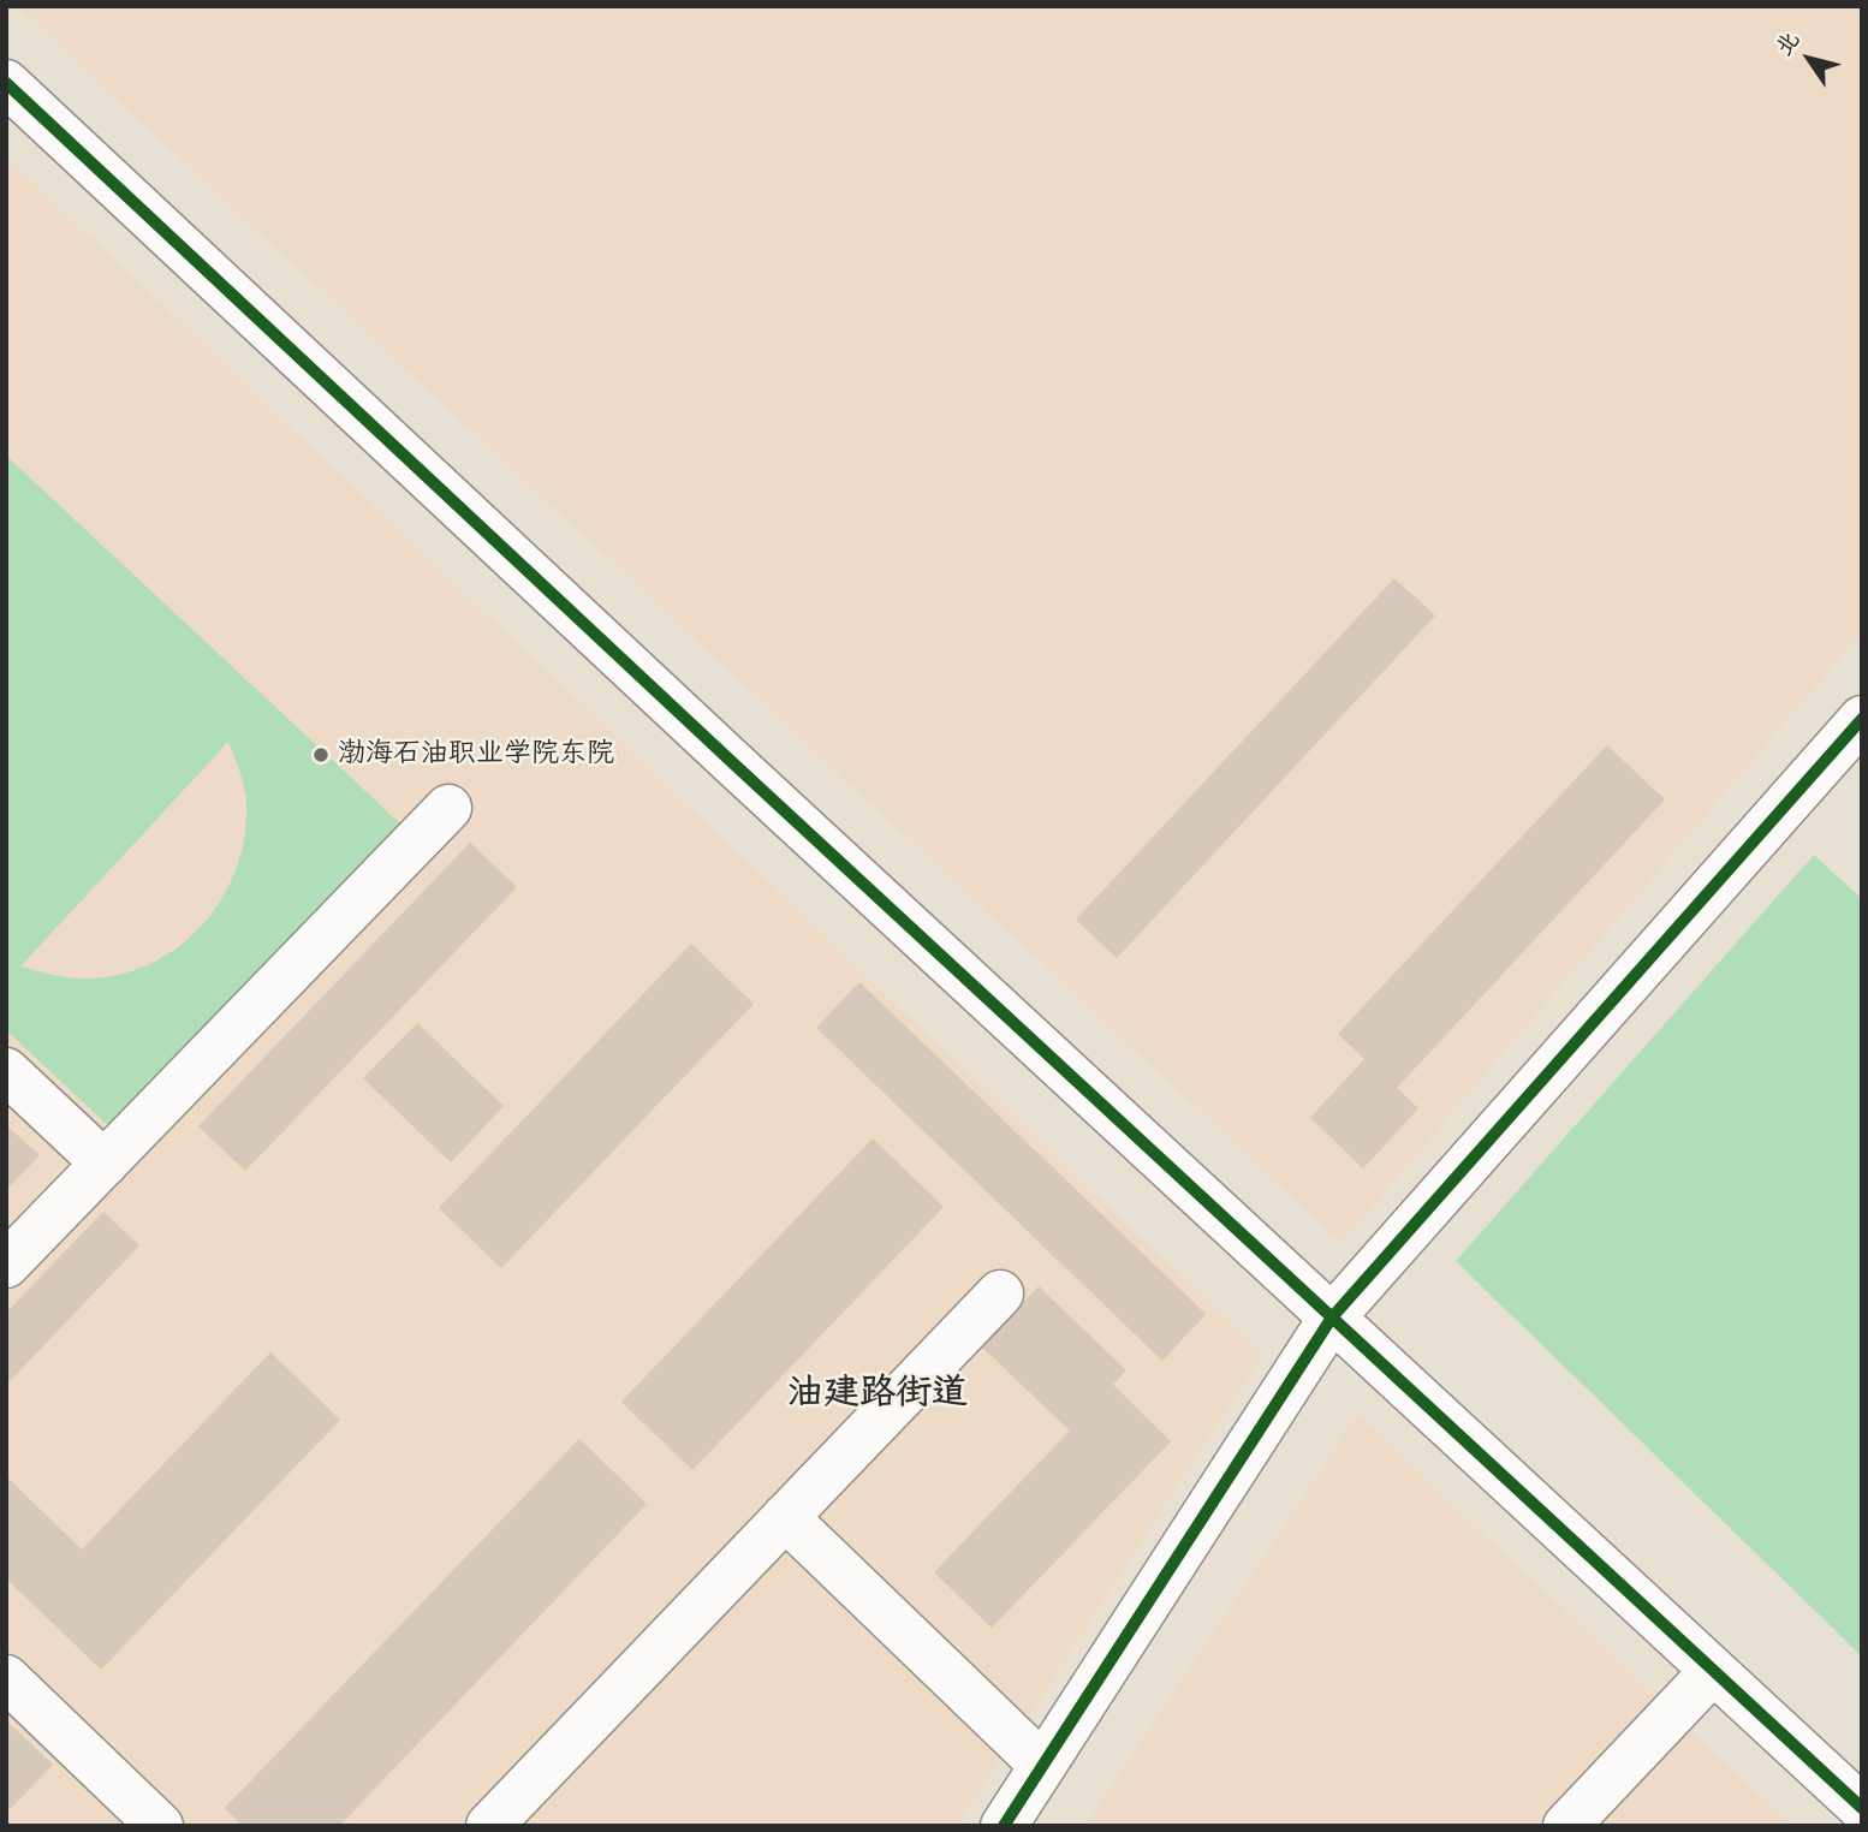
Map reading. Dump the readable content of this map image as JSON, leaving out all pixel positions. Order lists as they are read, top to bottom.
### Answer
{
  "districts": ["油建路街道"],
  "places": ["渤海石油职业学院东院"],
  "north": "top left"
}
